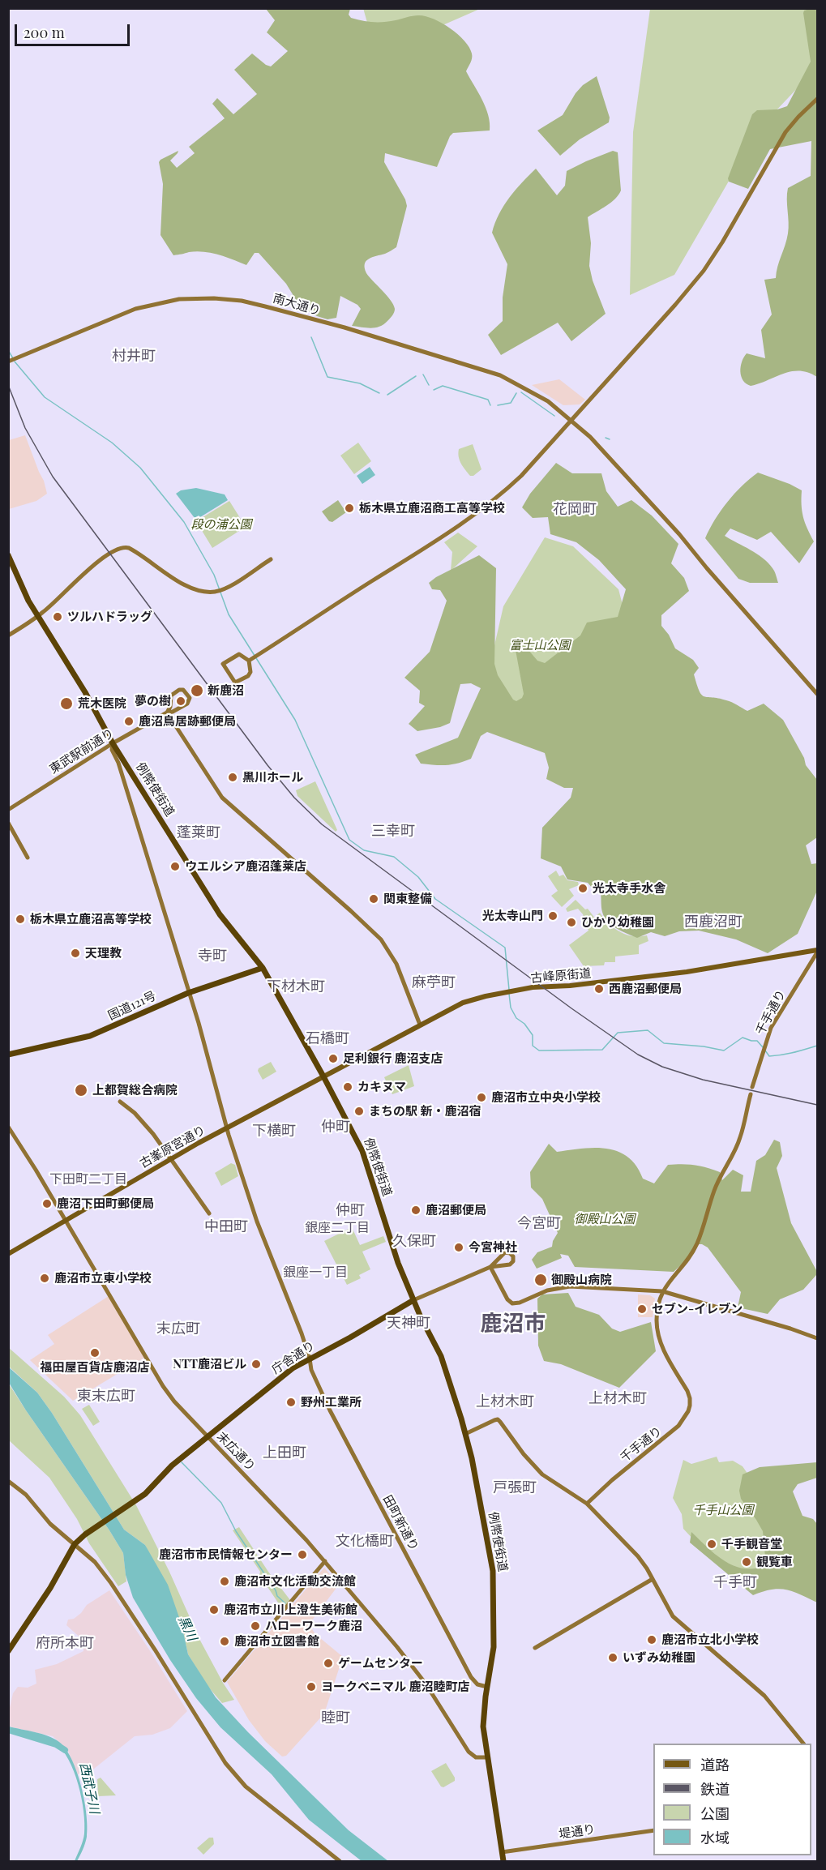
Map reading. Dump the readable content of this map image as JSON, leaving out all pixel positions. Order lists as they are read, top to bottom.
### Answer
{
  "streets": {
    "highway": ["例幣使街道", "国道121号", "庁舎通り"],
    "main road": ["古峰原街道", "古峯原宮通り"],
    "street": [
      "南大通り",
      "東武駅前通り",
      "千手通り",
      "末広通り",
      "田町新通り",
      "堤通り"
    ]
  },
  "crossings": [
    ["東武駅前通り", "例幣使街道"],
    ["東武駅前通り", "田町新通り"],
    ["例幣使街道", "古峰原街道"],
    ["例幣使街道", "国道121号"],
    ["例幣使街道", "古峯原宮通り"],
    ["例幣使街道", "庁舎通り"],
    ["例幣使街道", "末広通り"],
    ["例幣使街道", "田町新通り"],
    ["例幣使街道", "堤通り"],
    ["古峰原街道", "千手通り"],
    ["古峰原街道", "古峯原宮通り"],
    ["国道121号", "田町新通り"],
    ["古峯原宮通り", "末広通り"],
    ["古峯原宮通り", "田町新通り"],
    ["庁舎通り", "末広通り"],
    ["庁舎通り", "田町新通り"]
  ],
  "districts": [
    "村井町",
    "花岡町",
    "三幸町",
    "蓬莱町",
    "西鹿沼町",
    "寺町",
    "麻苧町",
    "下材木町",
    "石橋町",
    "仲町",
    "下横町",
    "下田町二丁目",
    "仲町",
    "今宮町",
    "中田町",
    "銀座二丁目",
    "久保町",
    "銀座一丁目",
    "天神町",
    "鹿沼市",
    "末広町",
    "東末広町",
    "上材木町",
    "上材木町",
    "上田町",
    "戸張町",
    "文化橋町",
    "千手町",
    "府所本町",
    "睦町"
  ],
  "water": ["黒川", "西武子川"],
  "parks": [
    "段の浦公園",
    "富士山公園",
    "御殿山公園",
    "千手山公園"
  ],
  "places": [
    "栃木県立鹿沼商工高等学校",
    "ツルハドラッグ",
    "新鹿沼",
    "夢の樹",
    "荒木医院",
    "鹿沼鳥居跡郵便局",
    "黒川ホール",
    "ウエルシア鹿沼蓬莱店",
    "光太寺手水舎",
    "関東整備",
    "光太寺山門",
    "栃木県立鹿沼高等学校",
    "ひかり幼稚園",
    "天理教",
    "西鹿沼郵便局",
    "足利銀行 鹿沼支店",
    "カキヌマ",
    "上都賀総合病院",
    "鹿沼市立中央小学校",
    "まちの駅 新・鹿沼宿",
    "鹿沼下田町郵便局",
    "鹿沼郵便局",
    "今宮神社",
    "鹿沼市立東小学校",
    "御殿山病院",
    "セブン-イレブン",
    "福田屋百貨店鹿沼店",
    "NTT鹿沼ビル",
    "野州工業所",
    "千手観音堂",
    "鹿沼市市民情報センター",
    "観覧車",
    "鹿沼市文化活動交流館",
    "鹿沼市立川上澄生美術館",
    "ハローワーク鹿沼",
    "鹿沼市立北小学校",
    "鹿沼市立図書館",
    "いずみ幼稚園",
    "ゲームセンター",
    "ヨークベニマル 鹿沼睦町店"
  ],
  "legend": [
    "道路",
    "鉄道",
    "公園",
    "水域"
  ],
  "scale_bar": "200 m"
}
